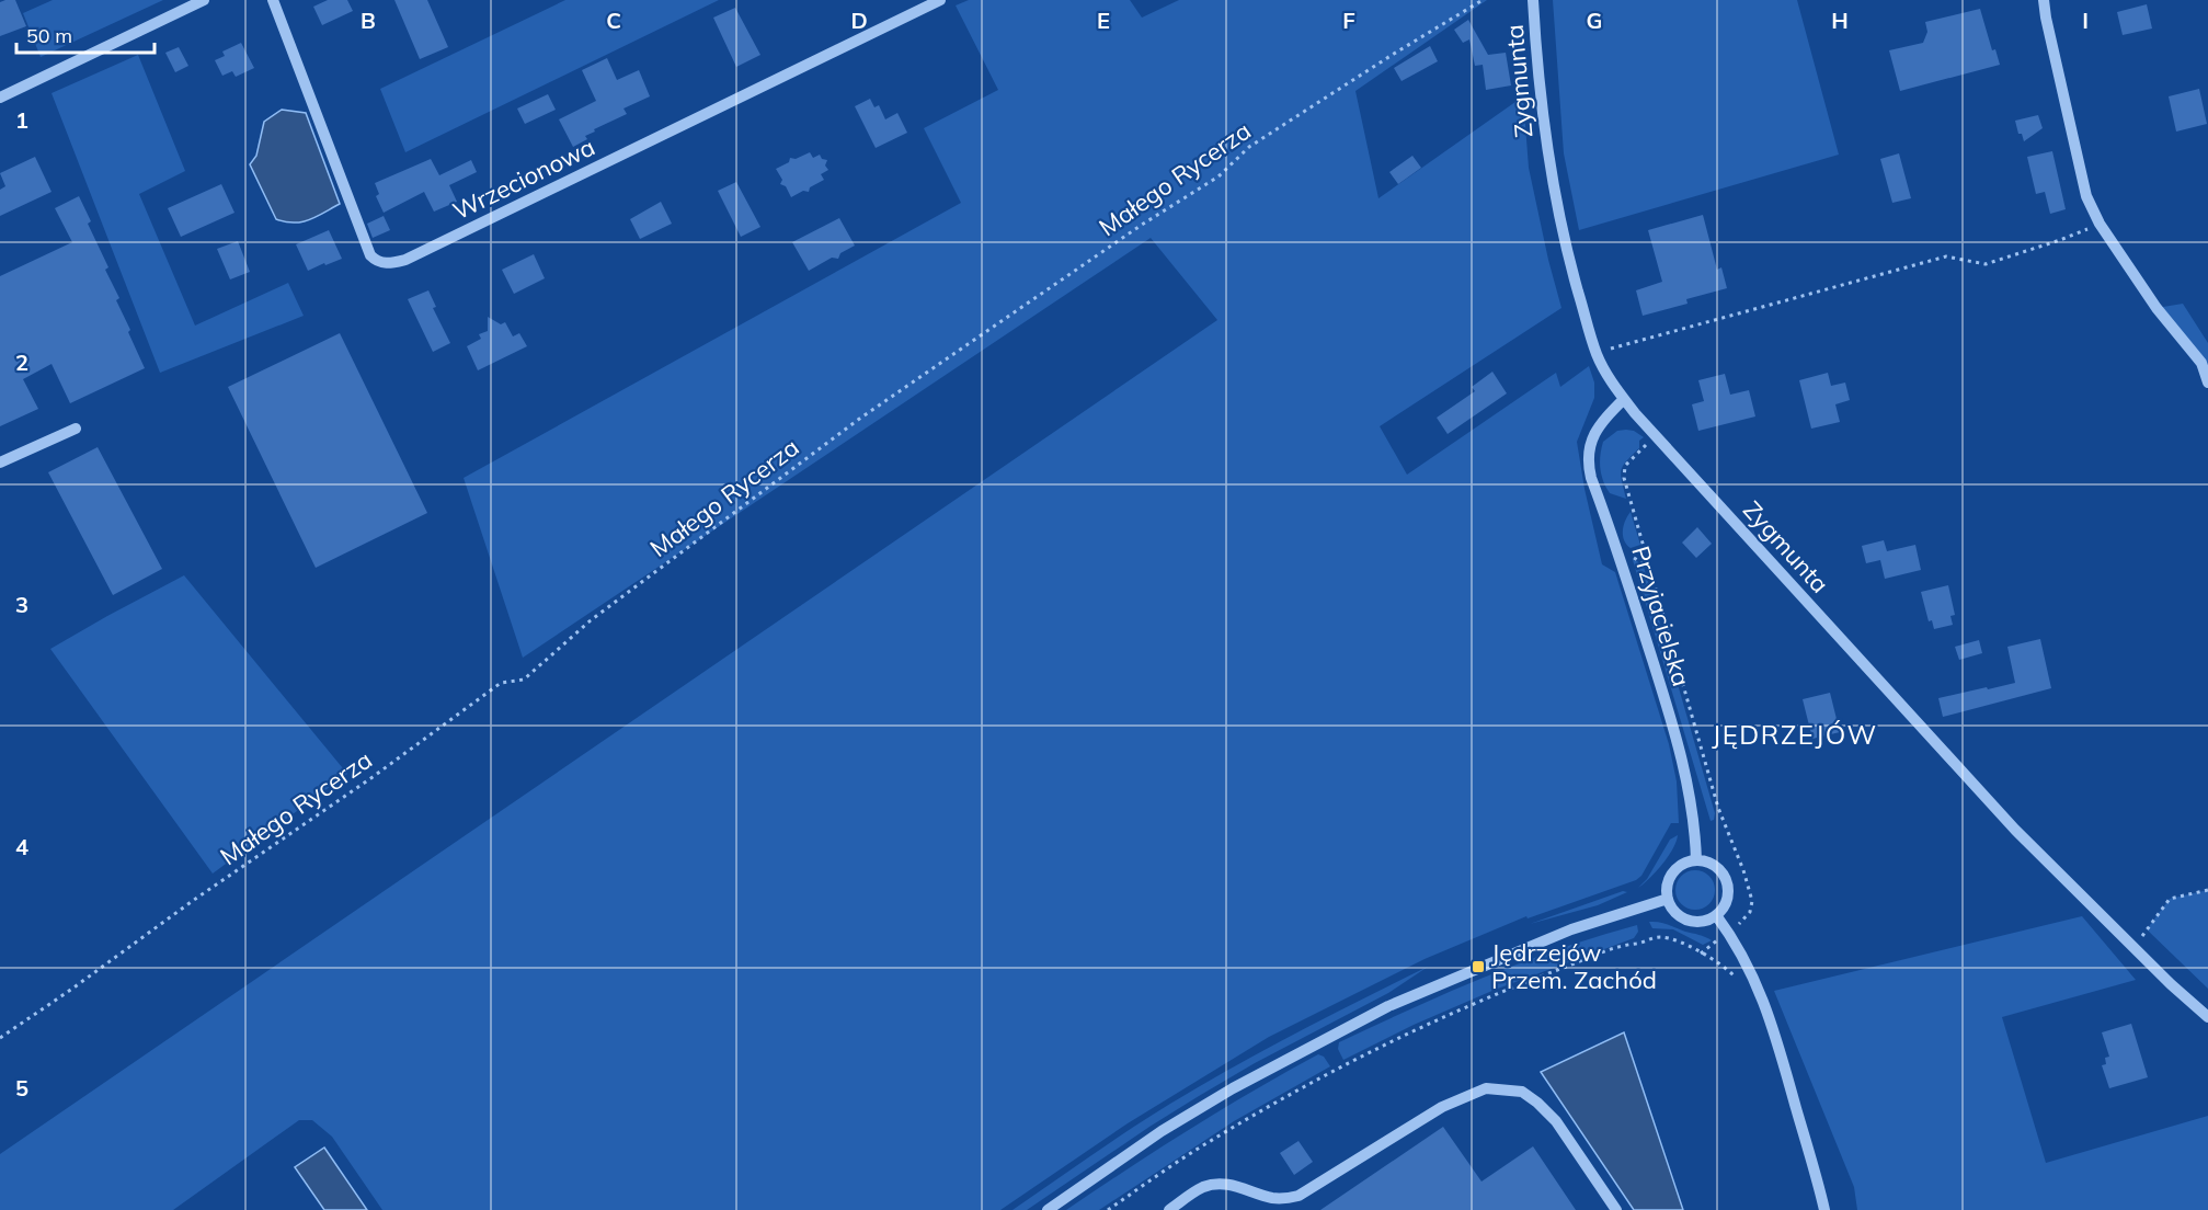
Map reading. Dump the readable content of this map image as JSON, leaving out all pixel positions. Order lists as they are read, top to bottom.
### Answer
{
  "streets": {
    "street": ["Zygmunta", "Wrzecionowa", "Przyjacielska"],
    "path": ["Małego Rycerza"]
  },
  "crossings": [
    ["Zygmunta", "Przyjacielska"]
  ],
  "districts": ["JĘDRZEJÓW"],
  "places": {
    "transit": ["Jędrzejów Przem. Zachód"]
  },
  "scale_bar": "50 m",
  "grid": {
    "columns": [
      "B",
      "C",
      "D",
      "E",
      "F",
      "G",
      "H",
      "I"
    ],
    "rows": [
      "1",
      "2",
      "3",
      "4",
      "5"
    ]
  }
}
